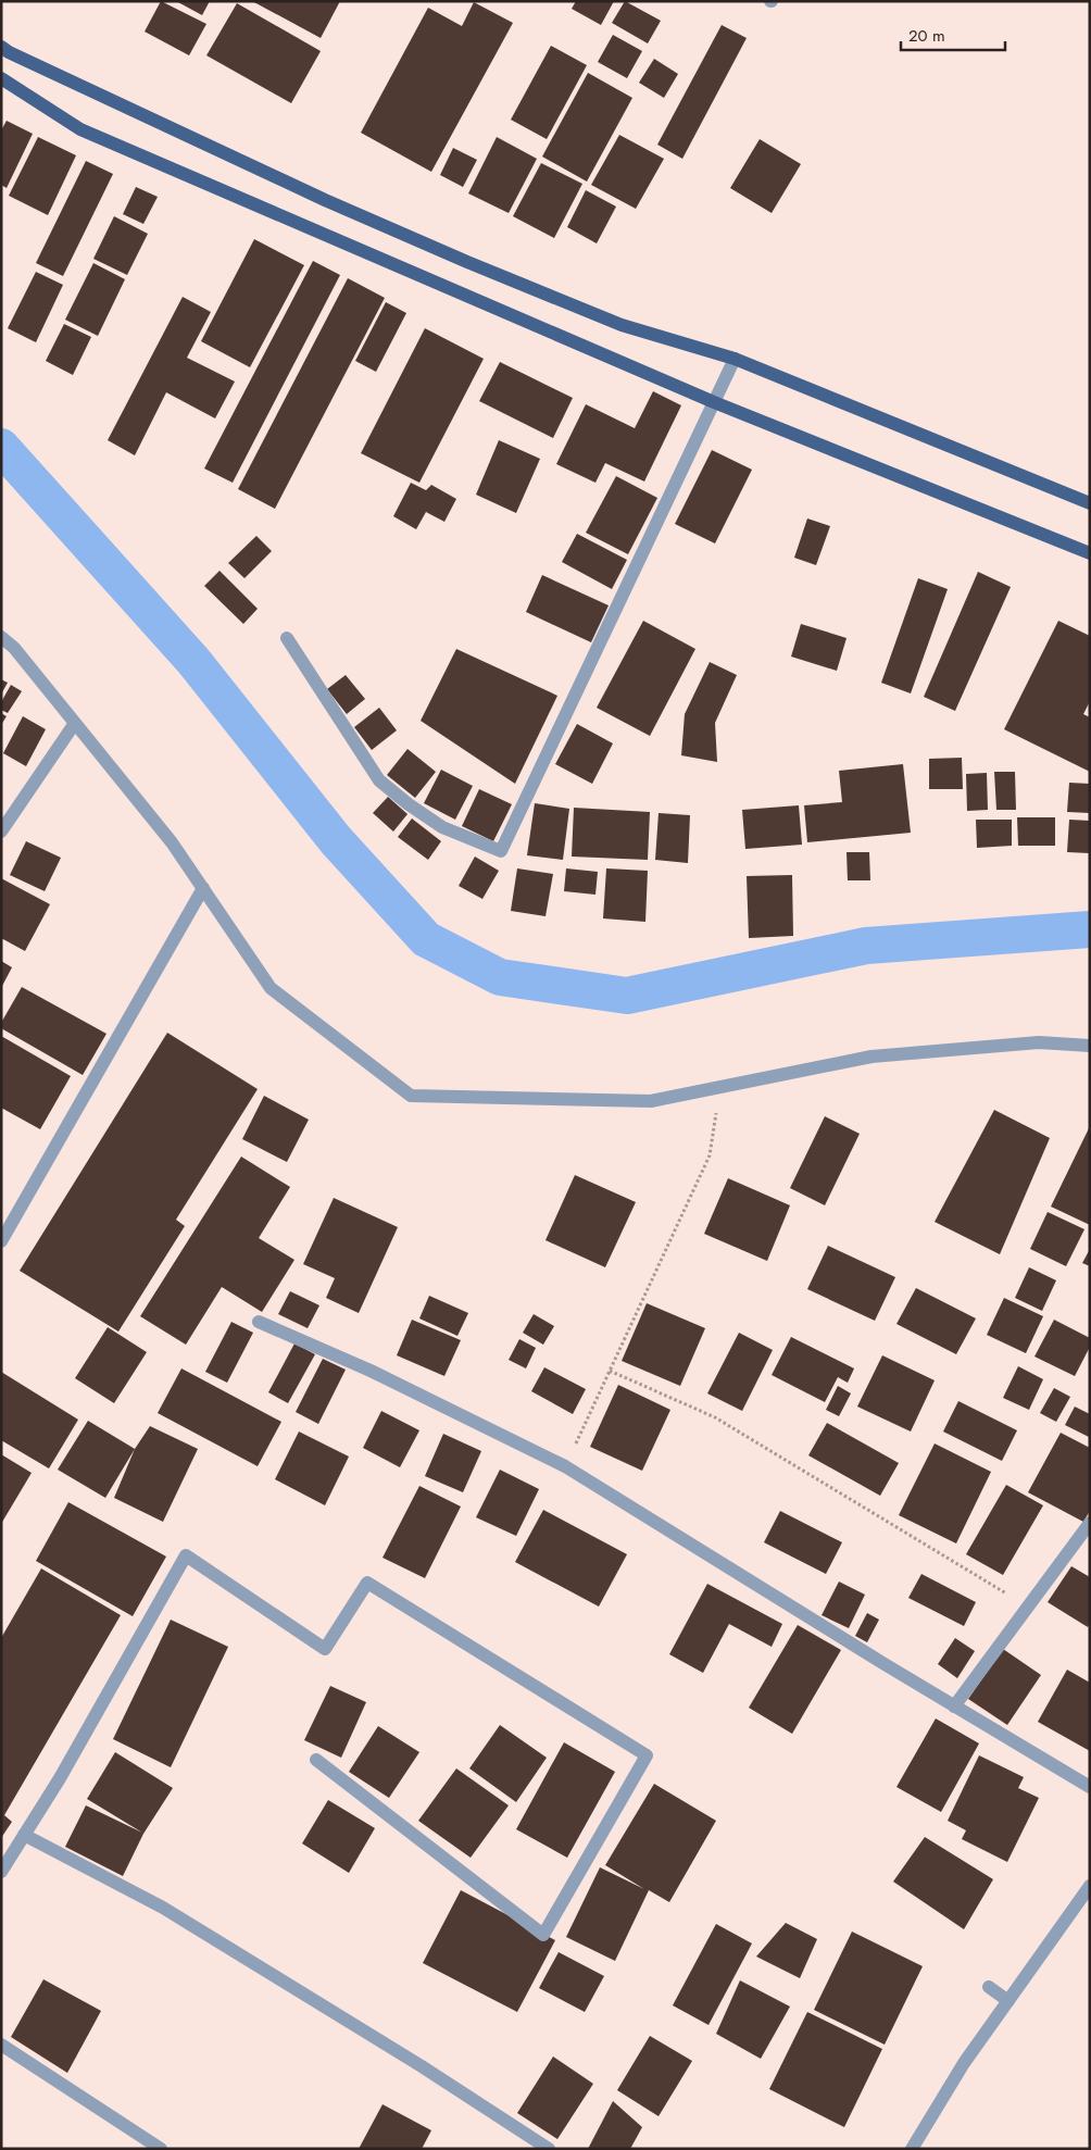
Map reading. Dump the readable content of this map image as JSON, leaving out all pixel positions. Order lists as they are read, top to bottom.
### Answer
{
  "scale_bar": "20 m"
}
